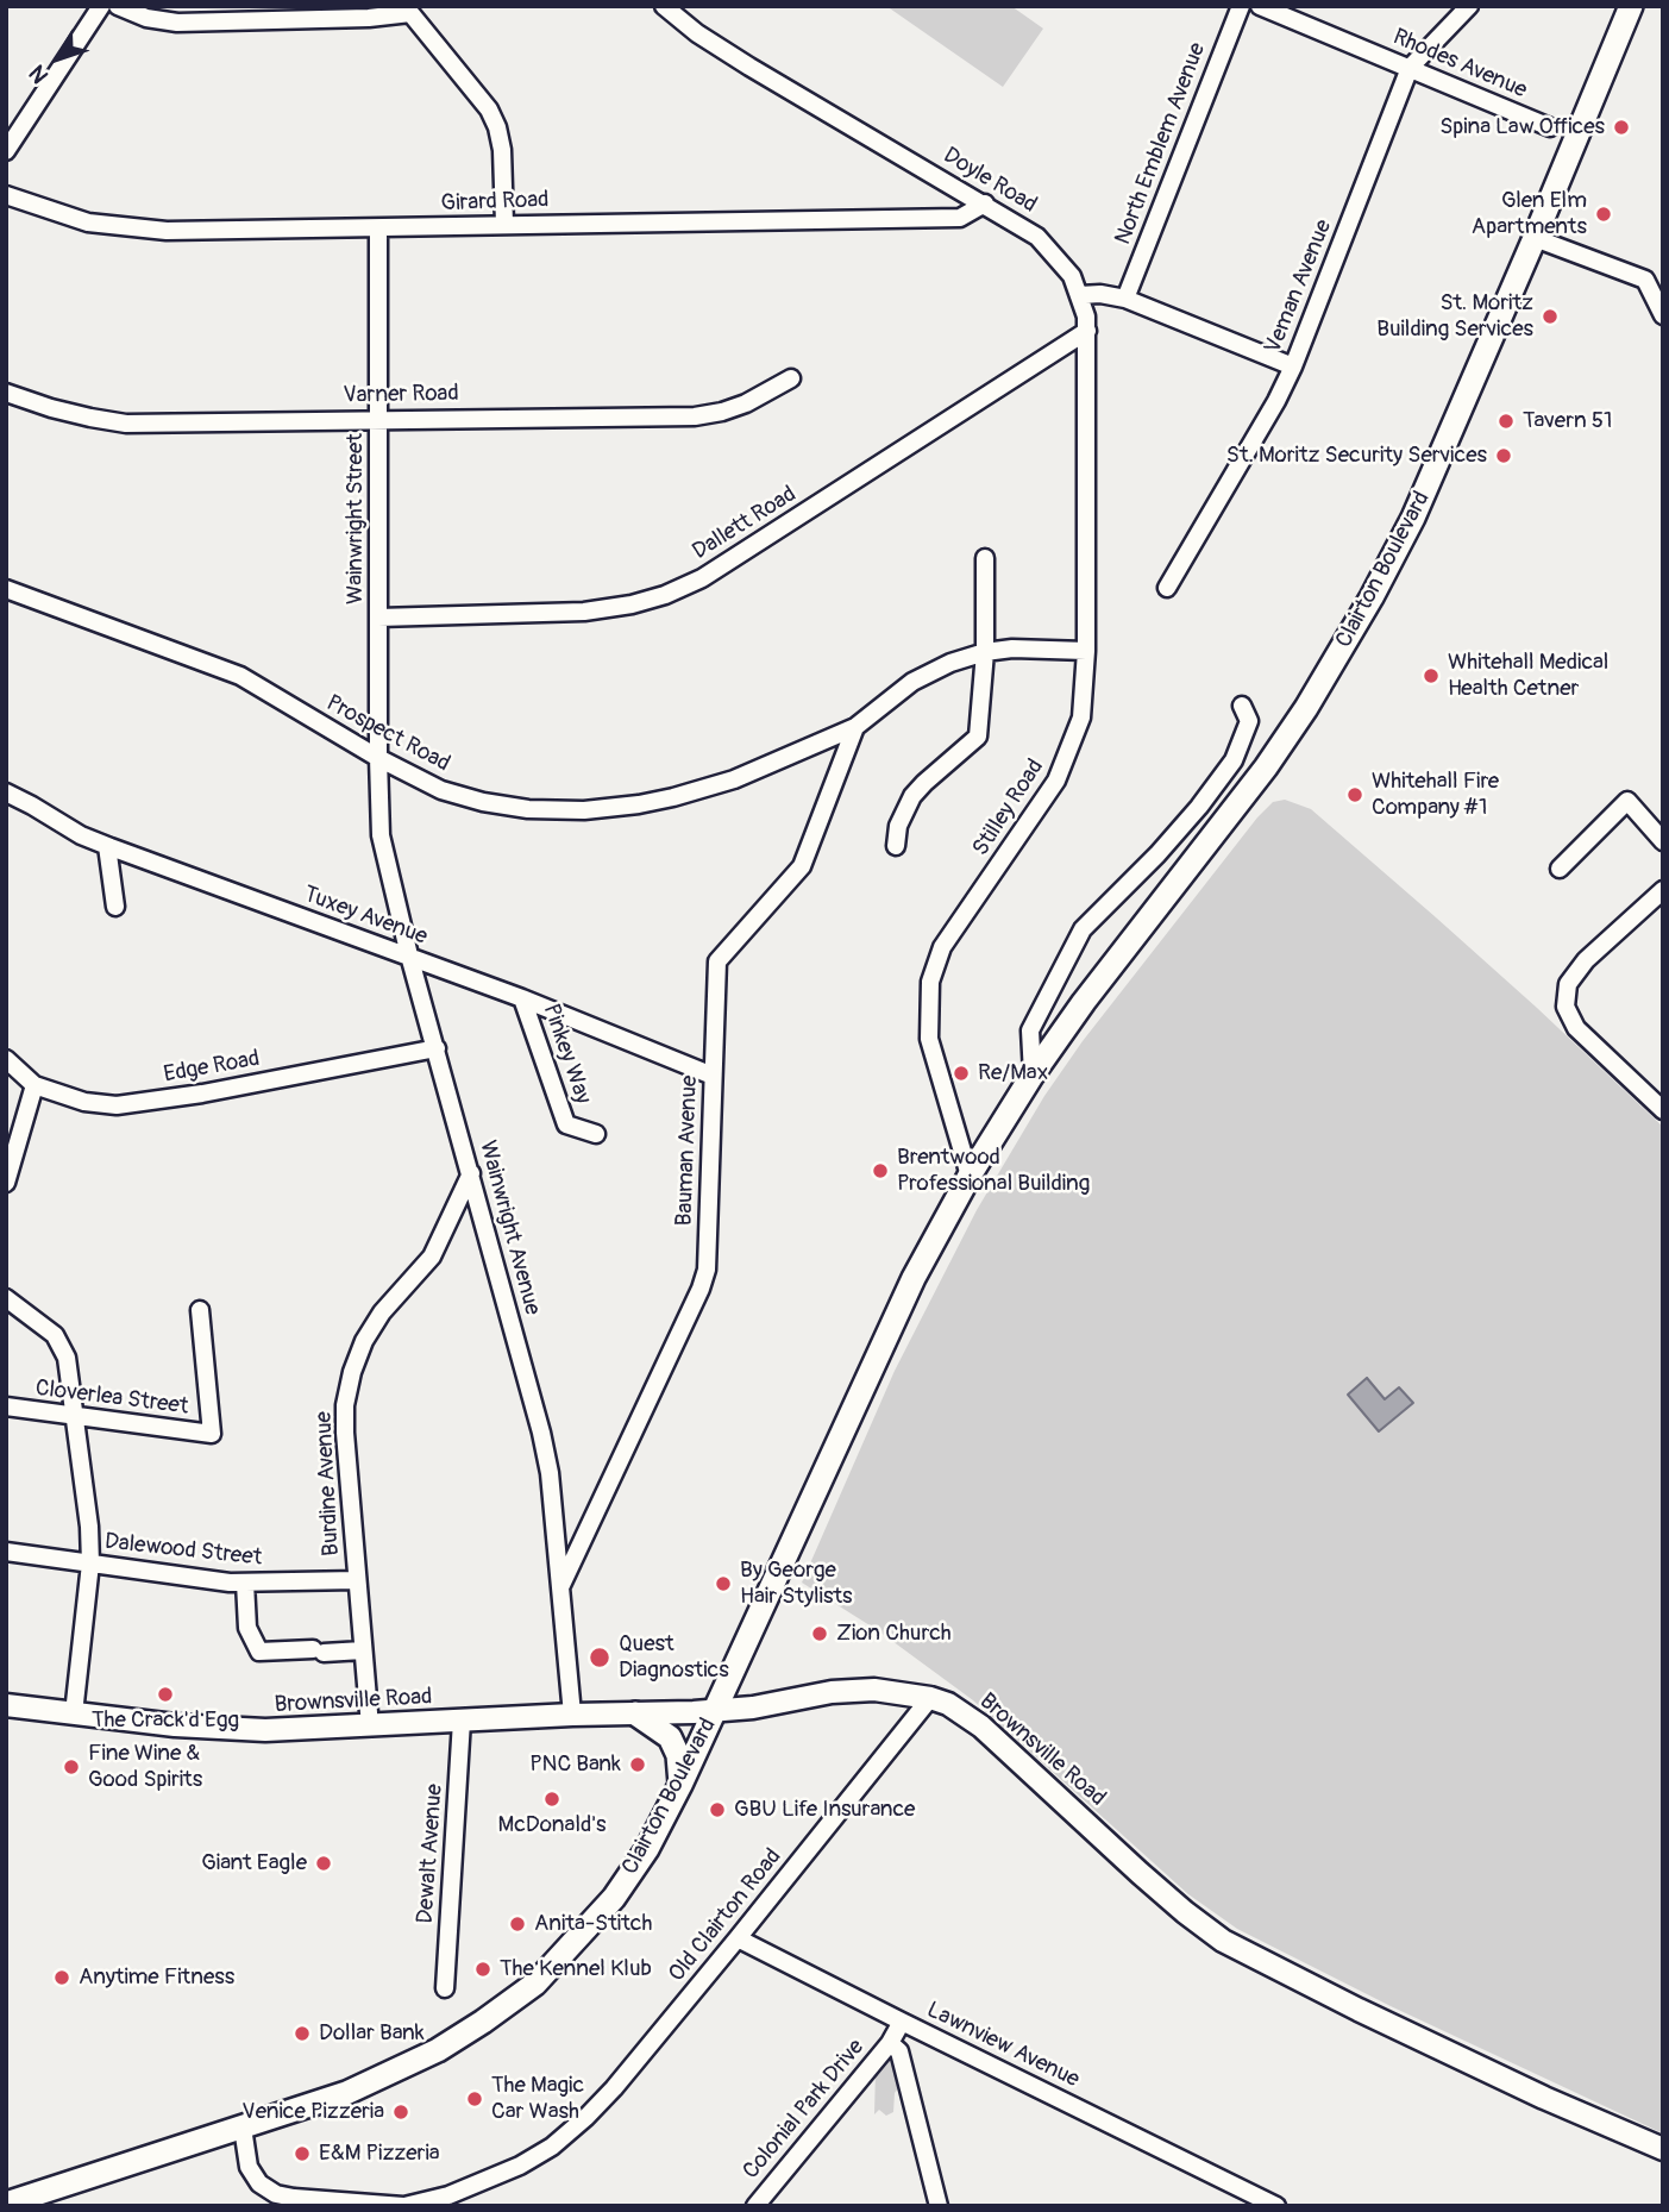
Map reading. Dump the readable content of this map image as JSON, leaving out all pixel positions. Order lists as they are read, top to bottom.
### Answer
{
  "streets": {
    "highway": ["Clairton Boulevard"],
    "main road": ["Brownsville Road"],
    "street": [
      "Rhodes Avenue",
      "North Emblem Avenue",
      "Doyle Road",
      "Girard Road",
      "Veman Avenue",
      "Varner Road",
      "Wainwright Street",
      "Dallett Road",
      "Prospect Road",
      "Stilley Road",
      "Tuxey Avenue",
      "Pinkey Way",
      "Edge Road",
      "Bauman Avenue",
      "Wainwright Avenue",
      "Cloverlea Street",
      "Burdine Avenue",
      "Dalewood Street",
      "Dewalt Avenue",
      "Old Clairton Road",
      "Lawnview Avenue",
      "Colonial Park Drive"
    ]
  },
  "crossings": [
    ["Rhodes Avenue", "Veman Avenue"],
    ["Doyle Road", "Girard Road"],
    ["Doyle Road", "Stilley Road"],
    ["Girard Road", "Wainwright Street"],
    ["Varner Road", "Wainwright Street"],
    ["Wainwright Street", "Dallett Road"],
    ["Wainwright Street", "Prospect Road"],
    ["Wainwright Street", "Wainwright Avenue"],
    ["Dallett Road", "Stilley Road"],
    ["Clairton Boulevard", "Stilley Road"],
    ["Clairton Boulevard", "Brownsville Road"],
    ["Clairton Boulevard", "Old Clairton Road"],
    ["Prospect Road", "Stilley Road"],
    ["Prospect Road", "Bauman Avenue"],
    ["Prospect Road", "Wainwright Avenue"],
    ["Tuxey Avenue", "Pinkey Way"],
    ["Tuxey Avenue", "Bauman Avenue"],
    ["Tuxey Avenue", "Wainwright Avenue"],
    ["Edge Road", "Wainwright Avenue"],
    ["Bauman Avenue", "Wainwright Avenue"],
    ["Wainwright Avenue", "Burdine Avenue"],
    ["Wainwright Avenue", "Brownsville Road"],
    ["Burdine Avenue", "Dalewood Street"],
    ["Burdine Avenue", "Brownsville Road"],
    ["Brownsville Road", "Dewalt Avenue"],
    ["Brownsville Road", "Old Clairton Road"],
    ["Old Clairton Road", "Lawnview Avenue"],
    ["Lawnview Avenue", "Colonial Park Drive"]
  ],
  "places": [
    "Spina Law Offices",
    "Glen Elm Apartments",
    "St. Moritz Building Services",
    "Tavern 51",
    "St. Moritz Security Services",
    "Whitehall Medical Health Cetner",
    "Whitehall Fire Company #1",
    "Re/Max",
    "Brentwood Professional Building",
    "By George Hair Stylists",
    "Zion Church",
    "Quest Diagnostics",
    "The Crack'd Egg",
    "PNC Bank",
    "Fine Wine & Good Spirits",
    "McDonald's",
    "GBU Life Insurance",
    "Giant Eagle",
    "Anita-Stitch",
    "The Kennel Klub",
    "Anytime Fitness",
    "Dollar Bank",
    "The Magic Car Wash",
    "Venice Pizzeria",
    "E&M Pizzeria"
  ],
  "north": "bottom left"
}
